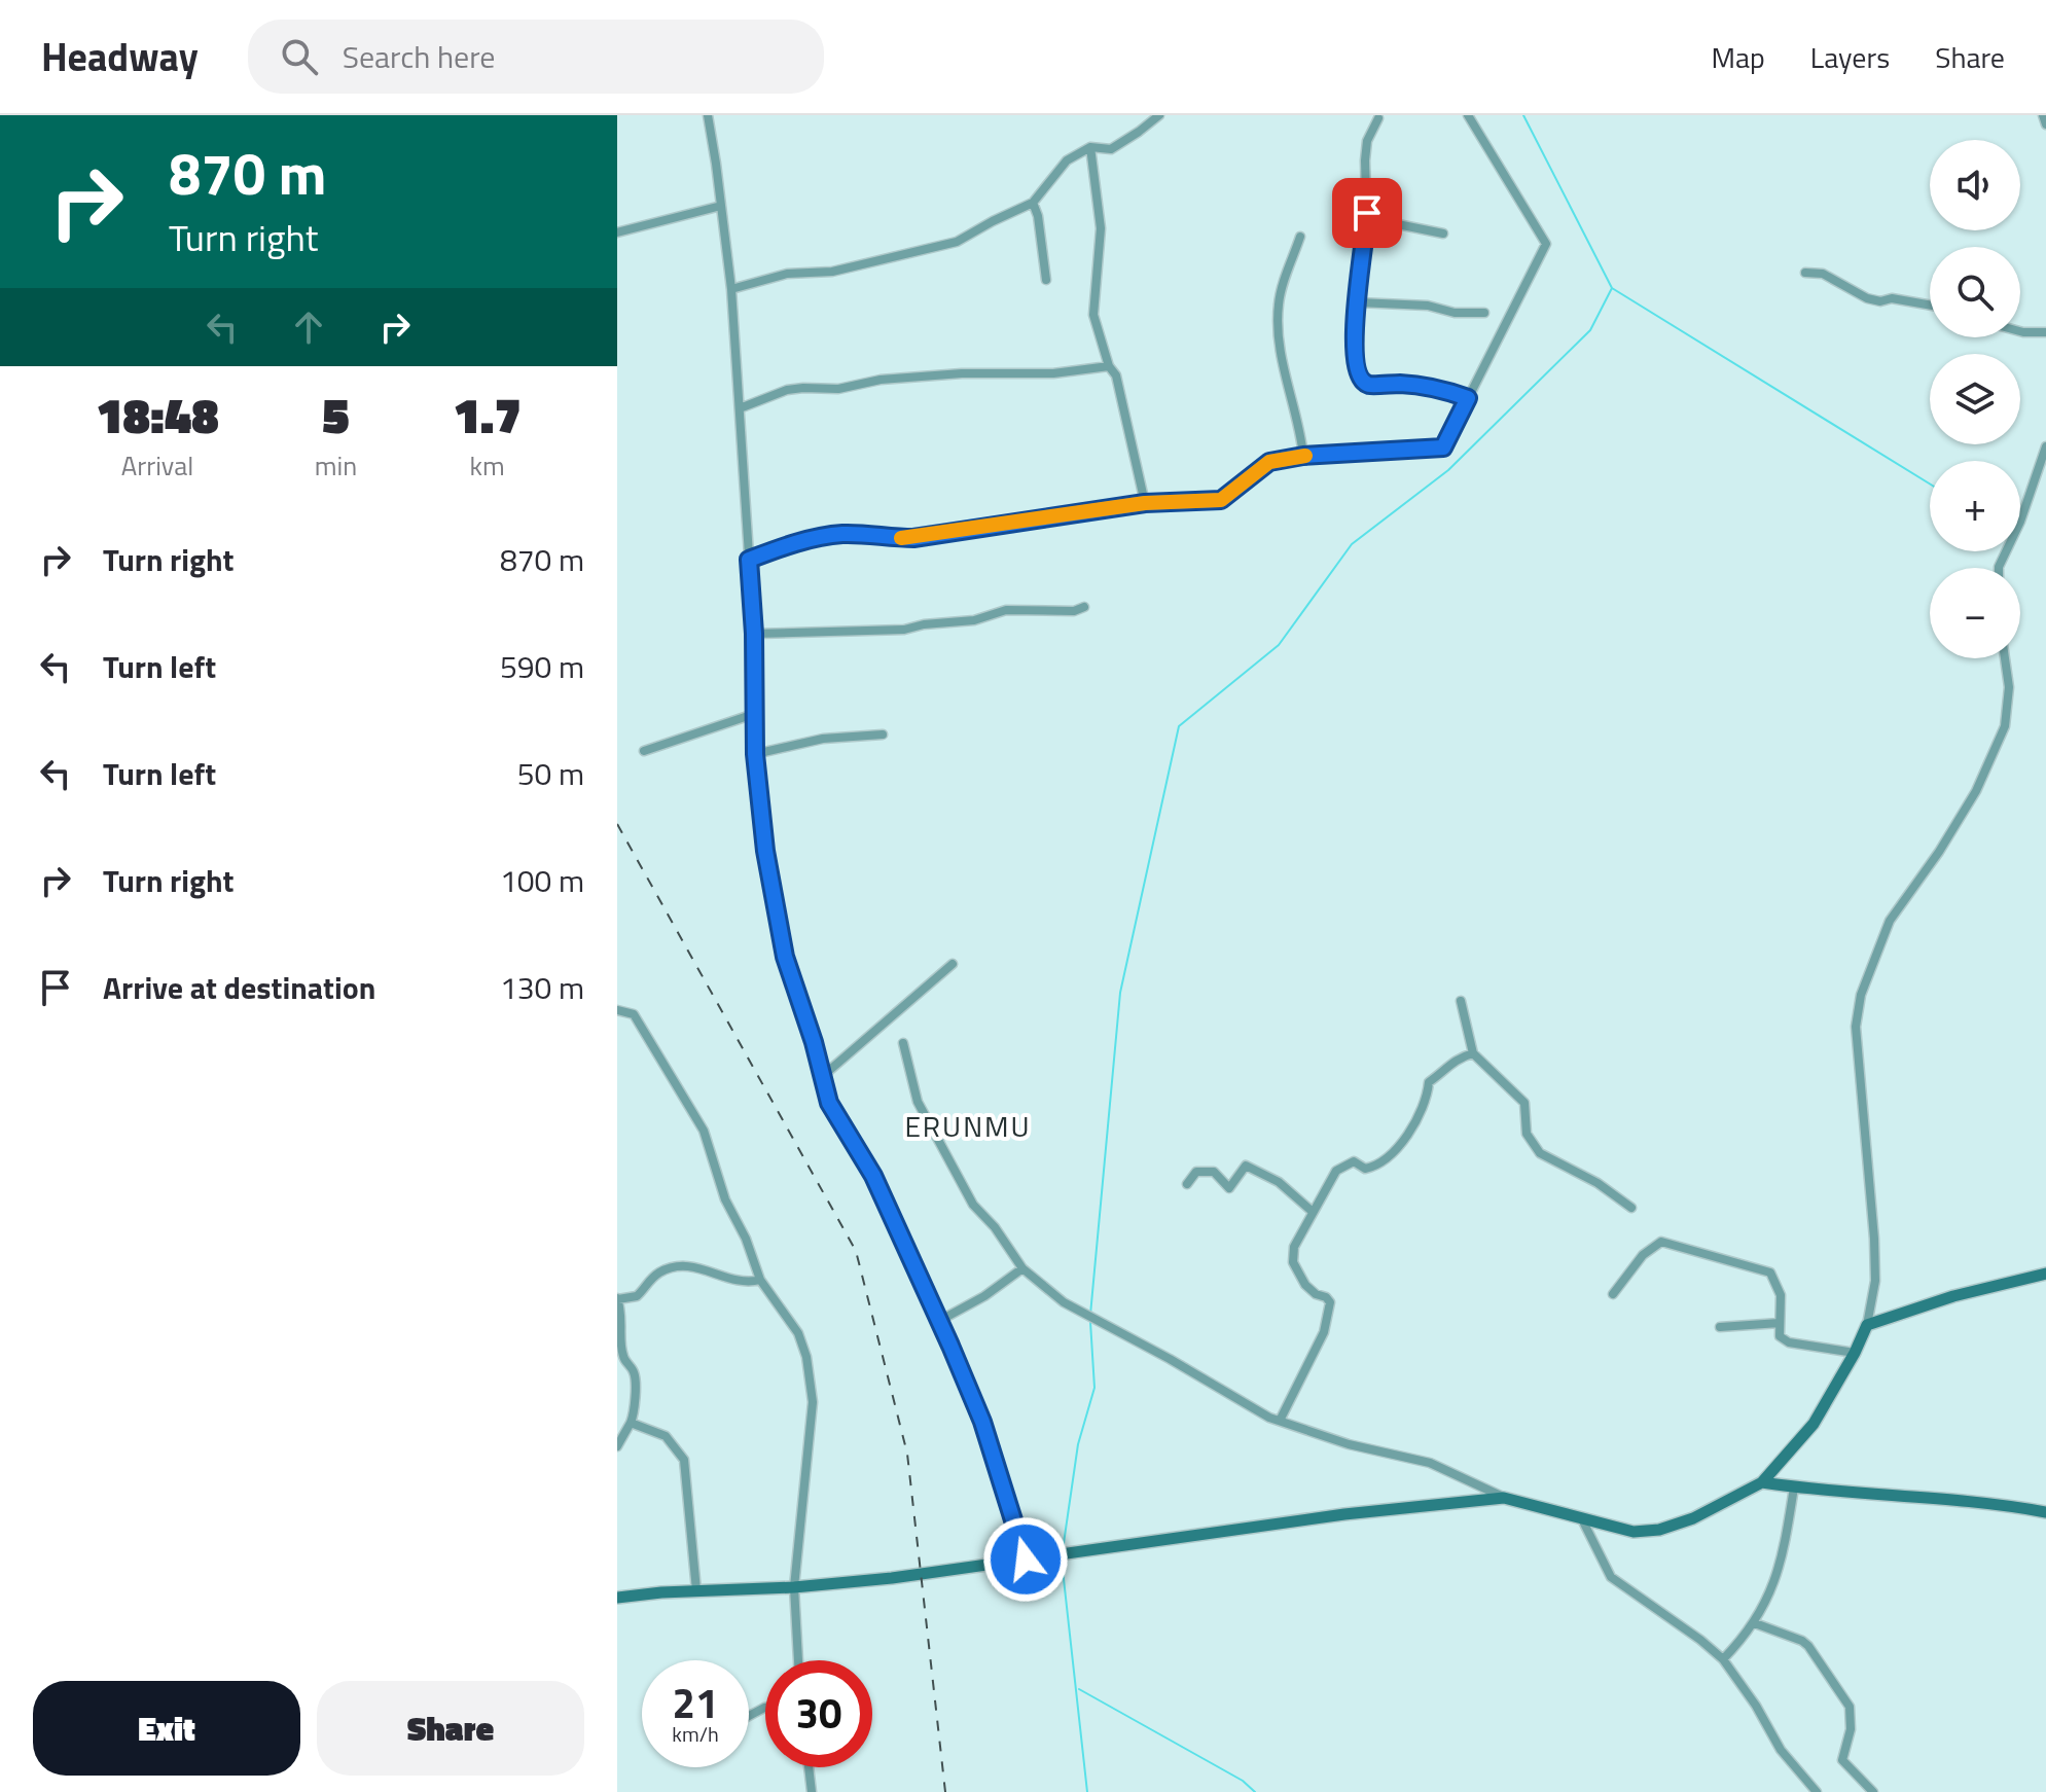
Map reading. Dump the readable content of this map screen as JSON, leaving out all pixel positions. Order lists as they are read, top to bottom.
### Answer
{
  "districts": ["ERUNMU"],
  "page": {
    "header": "Headway",
    "search": "Search here",
    "nav": ["Map", "Layers", "Share"],
    "turn": ["870 m", "Turn right"],
    "map_buttons": ["+", "−"],
    "eta": [
      "18:48",
      "Arrival",
      "5",
      "min",
      "1.7",
      "km"
    ],
    "list": [
      {
        "name": "Turn right",
        "value": "870 m"
      },
      {
        "name": "Turn left",
        "value": "590 m"
      },
      {
        "name": "Turn left",
        "value": "50 m"
      },
      {
        "name": "Turn right",
        "value": "100 m"
      },
      {
        "name": "Arrive at destination",
        "value": "130 m"
      }
    ],
    "speed": "21 km/h",
    "limit": "30",
    "buttons": ["Exit", "Share"]
  }
}
